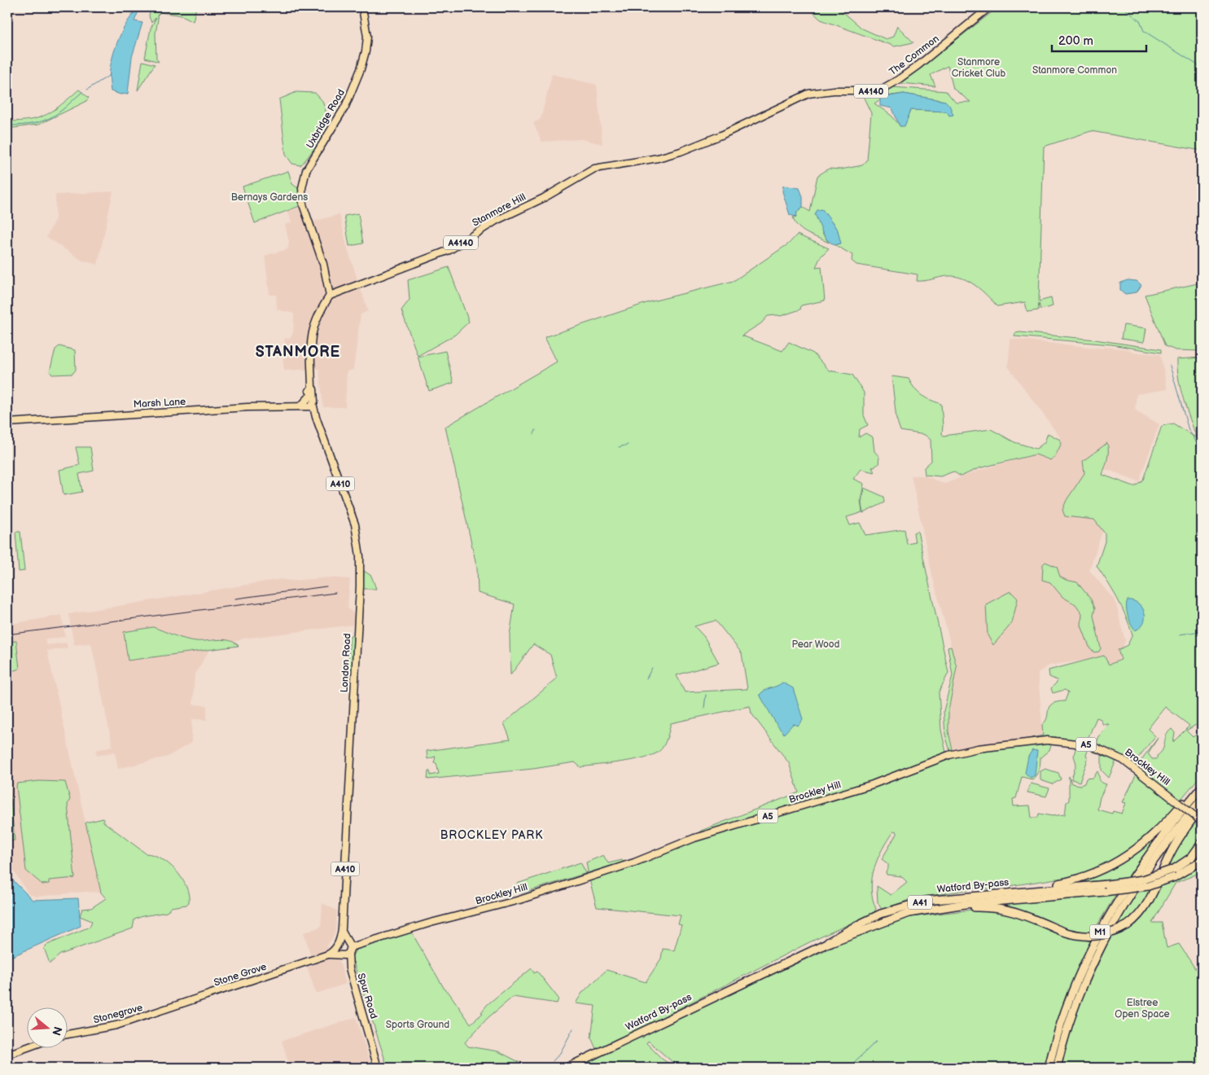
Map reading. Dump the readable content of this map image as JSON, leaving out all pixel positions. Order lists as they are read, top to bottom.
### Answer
{
  "streets": {
    "highway": ["Watford By-pass", "A41", "M1"],
    "main road": [
      "The Common",
      "A4140",
      "Uxbridge Road",
      "Stanmore Hill",
      "Marsh Lane",
      "A410",
      "London Road",
      "A5",
      "Brockley Hill",
      "Stone Grove",
      "Spur Road",
      "Stonegrove"
    ]
  },
  "crossings": [
    ["The Common", "Stanmore Hill"],
    ["Uxbridge Road", "Stanmore Hill"],
    ["Uxbridge Road", "A410"],
    ["Stanmore Hill", "A410"],
    ["Marsh Lane", "A410"],
    ["Marsh Lane", "London Road"],
    ["A410", "London Road"],
    ["London Road", "A5"],
    ["London Road", "Brockley Hill"],
    ["London Road", "Stone Grove"],
    ["London Road", "Spur Road"],
    ["A5", "Brockley Hill"],
    ["A5", "Stone Grove"],
    ["A5", "Spur Road"],
    ["Brockley Hill", "Spur Road"],
    ["Watford By-pass", "M1"],
    ["Stone Grove", "Spur Road"],
    ["Stone Grove", "Stonegrove"]
  ],
  "districts": ["STANMORE", "BROCKLEY PARK"],
  "parks": [
    "Stanmore Cricket Club",
    "Stanmore Common",
    "Bernays Gardens",
    "Pear Wood",
    "Elstree Open Space",
    "Sports Ground"
  ],
  "scale_bar": "200 m",
  "north": "right"
}
